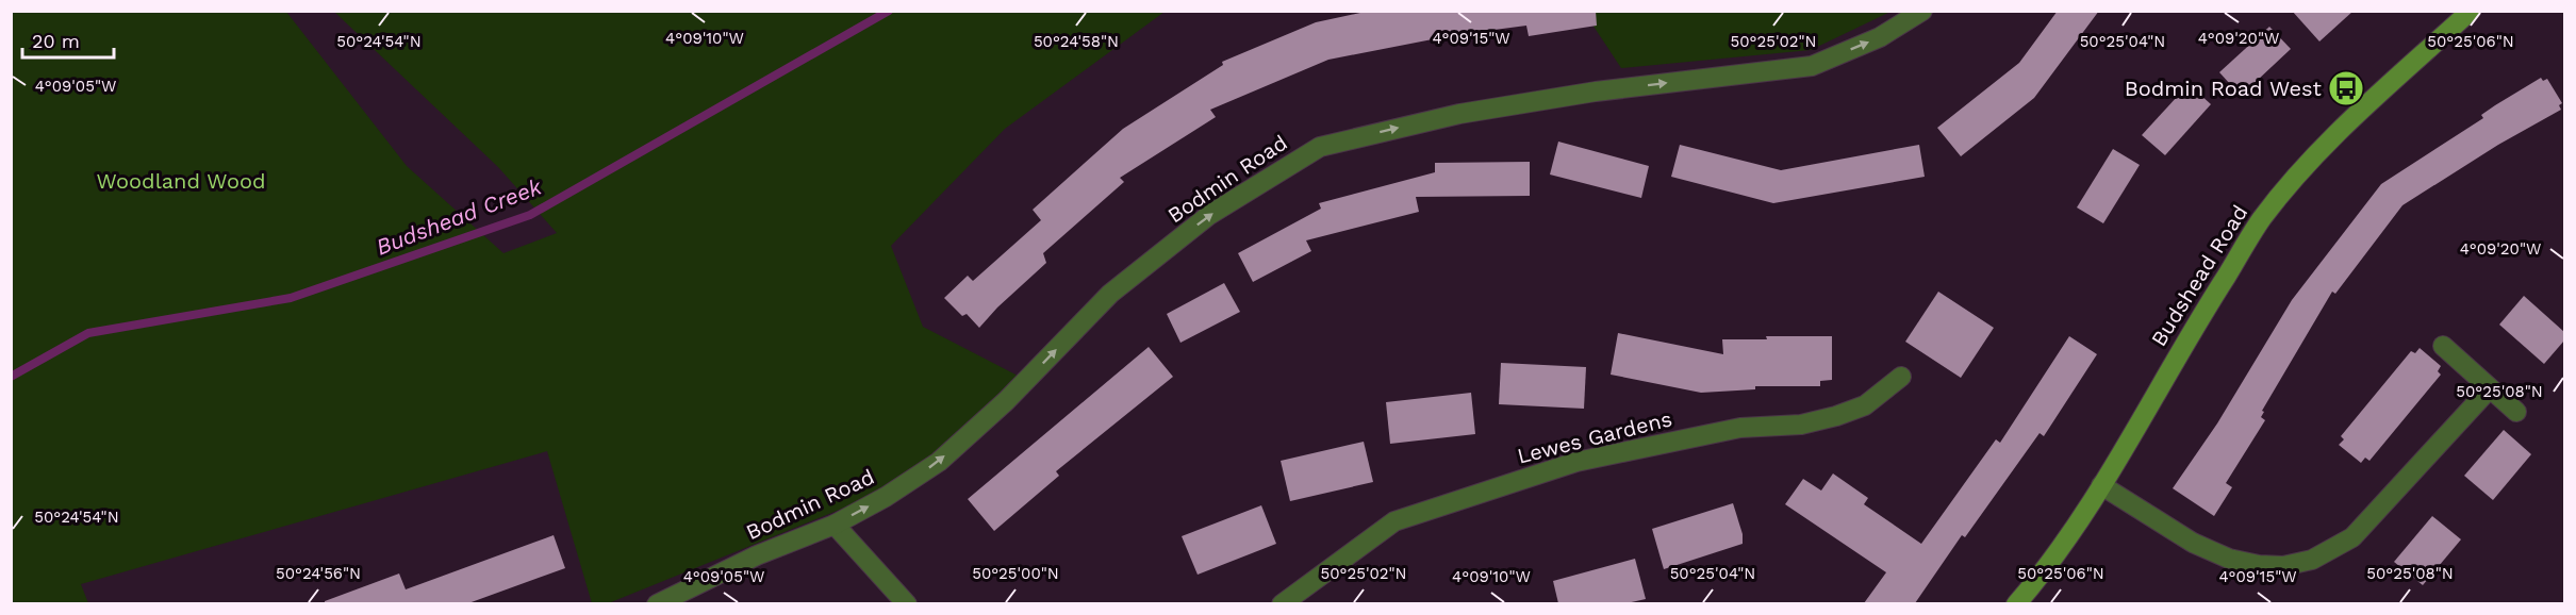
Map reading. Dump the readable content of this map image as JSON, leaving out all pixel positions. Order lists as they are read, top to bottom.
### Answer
{
  "streets": {
    "street": ["Bodmin Road", "Budshead Road", "Lewes Gardens"]
  },
  "one_way": ["Bodmin Road"],
  "water": ["Budshead Creek"],
  "parks": ["Woodland Wood"],
  "places": {
    "bus stop": ["Bodmin Road West"]
  },
  "scale_bar": "20 m",
  "coordinates": [
    "4°09'15\"W",
    "4°09'10\"W",
    "4°09'20\"W",
    "50°25'02\"N",
    "50°25'04\"N",
    "50°25'06\"N",
    "50°24'54\"N",
    "50°24'58\"N",
    "4°09'05\"W",
    "50°25'08\"N",
    "50°24'56\"N",
    "50°25'00\"N"
  ]
}
